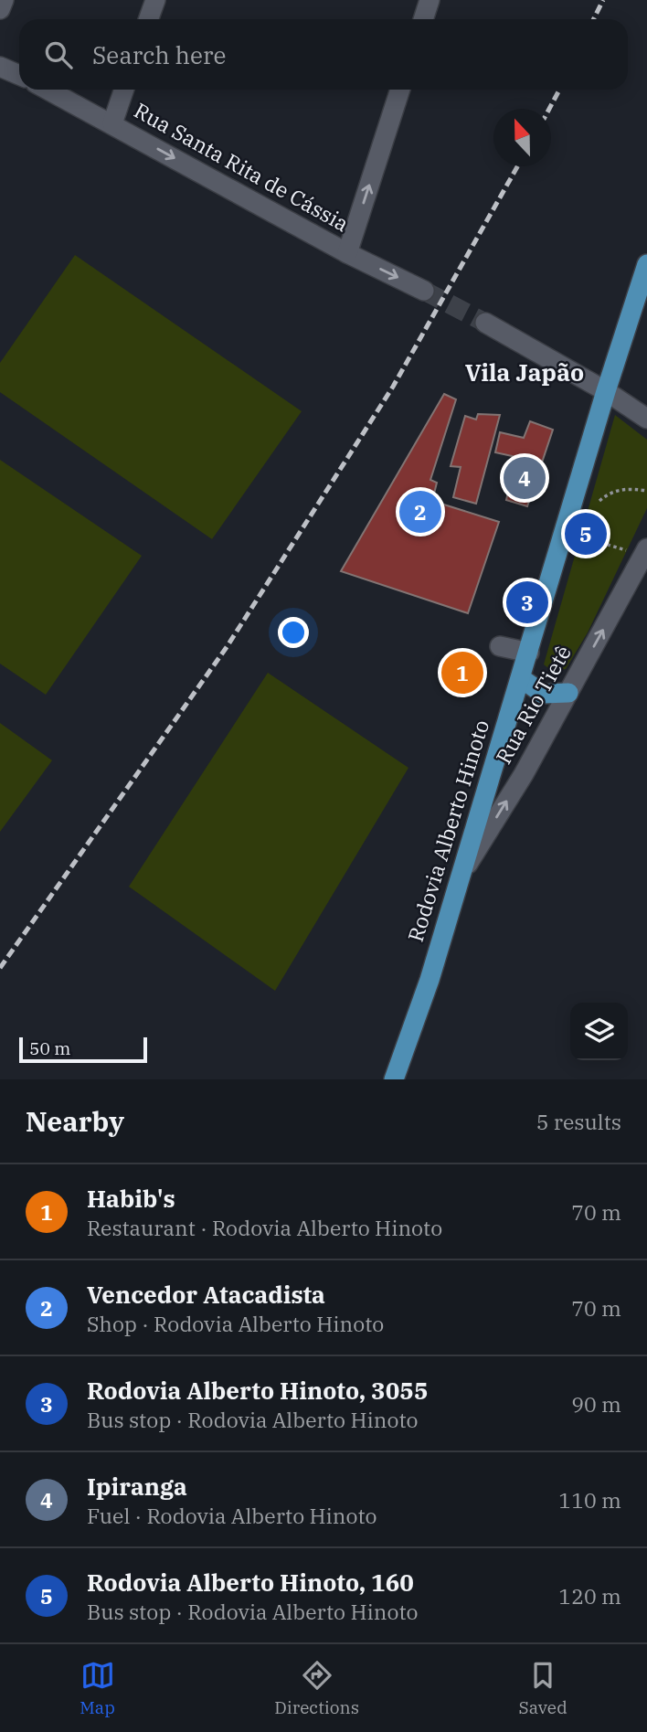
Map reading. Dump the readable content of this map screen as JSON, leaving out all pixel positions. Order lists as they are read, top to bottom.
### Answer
{
  "streets": {
    "main road": ["Rodovia Alberto Hinoto"],
    "street": ["Rua Santa Rita de Cássia", "Rua Rio Tietê"]
  },
  "crossings": [
    ["Rua Rio Tietê", "Rodovia Alberto Hinoto"]
  ],
  "one_way": ["Rua Santa Rita de Cássia", "Rua Rio Tietê"],
  "districts": ["Vila Japão"],
  "scale_bar": "50 m",
  "north": "top",
  "page": {
    "search": "Search here",
    "pins": [
      "4",
      "2",
      "5",
      "3",
      "1"
    ],
    "scale": "50 m",
    "heading": ["Nearby", "5 results"],
    "list": [
      {
        "mark": "1",
        "name": "Habib's",
        "note": "Restaurant · Rodovia Alberto Hinoto",
        "value": "70 m"
      },
      {
        "mark": "2",
        "name": "Vencedor Atacadista",
        "note": "Shop · Rodovia Alberto Hinoto",
        "value": "70 m"
      },
      {
        "mark": "3",
        "name": "Rodovia Alberto Hinoto, 3055",
        "note": "Bus stop · Rodovia Alberto Hinoto",
        "value": "90 m"
      },
      {
        "mark": "4",
        "name": "Ipiranga",
        "note": "Fuel · Rodovia Alberto Hinoto",
        "value": "110 m"
      },
      {
        "mark": "5",
        "name": "Rodovia Alberto Hinoto, 160",
        "note": "Bus stop · Rodovia Alberto Hinoto",
        "value": "120 m"
      }
    ],
    "nav": ["Map", "Directions", "Saved"]
  }
}
